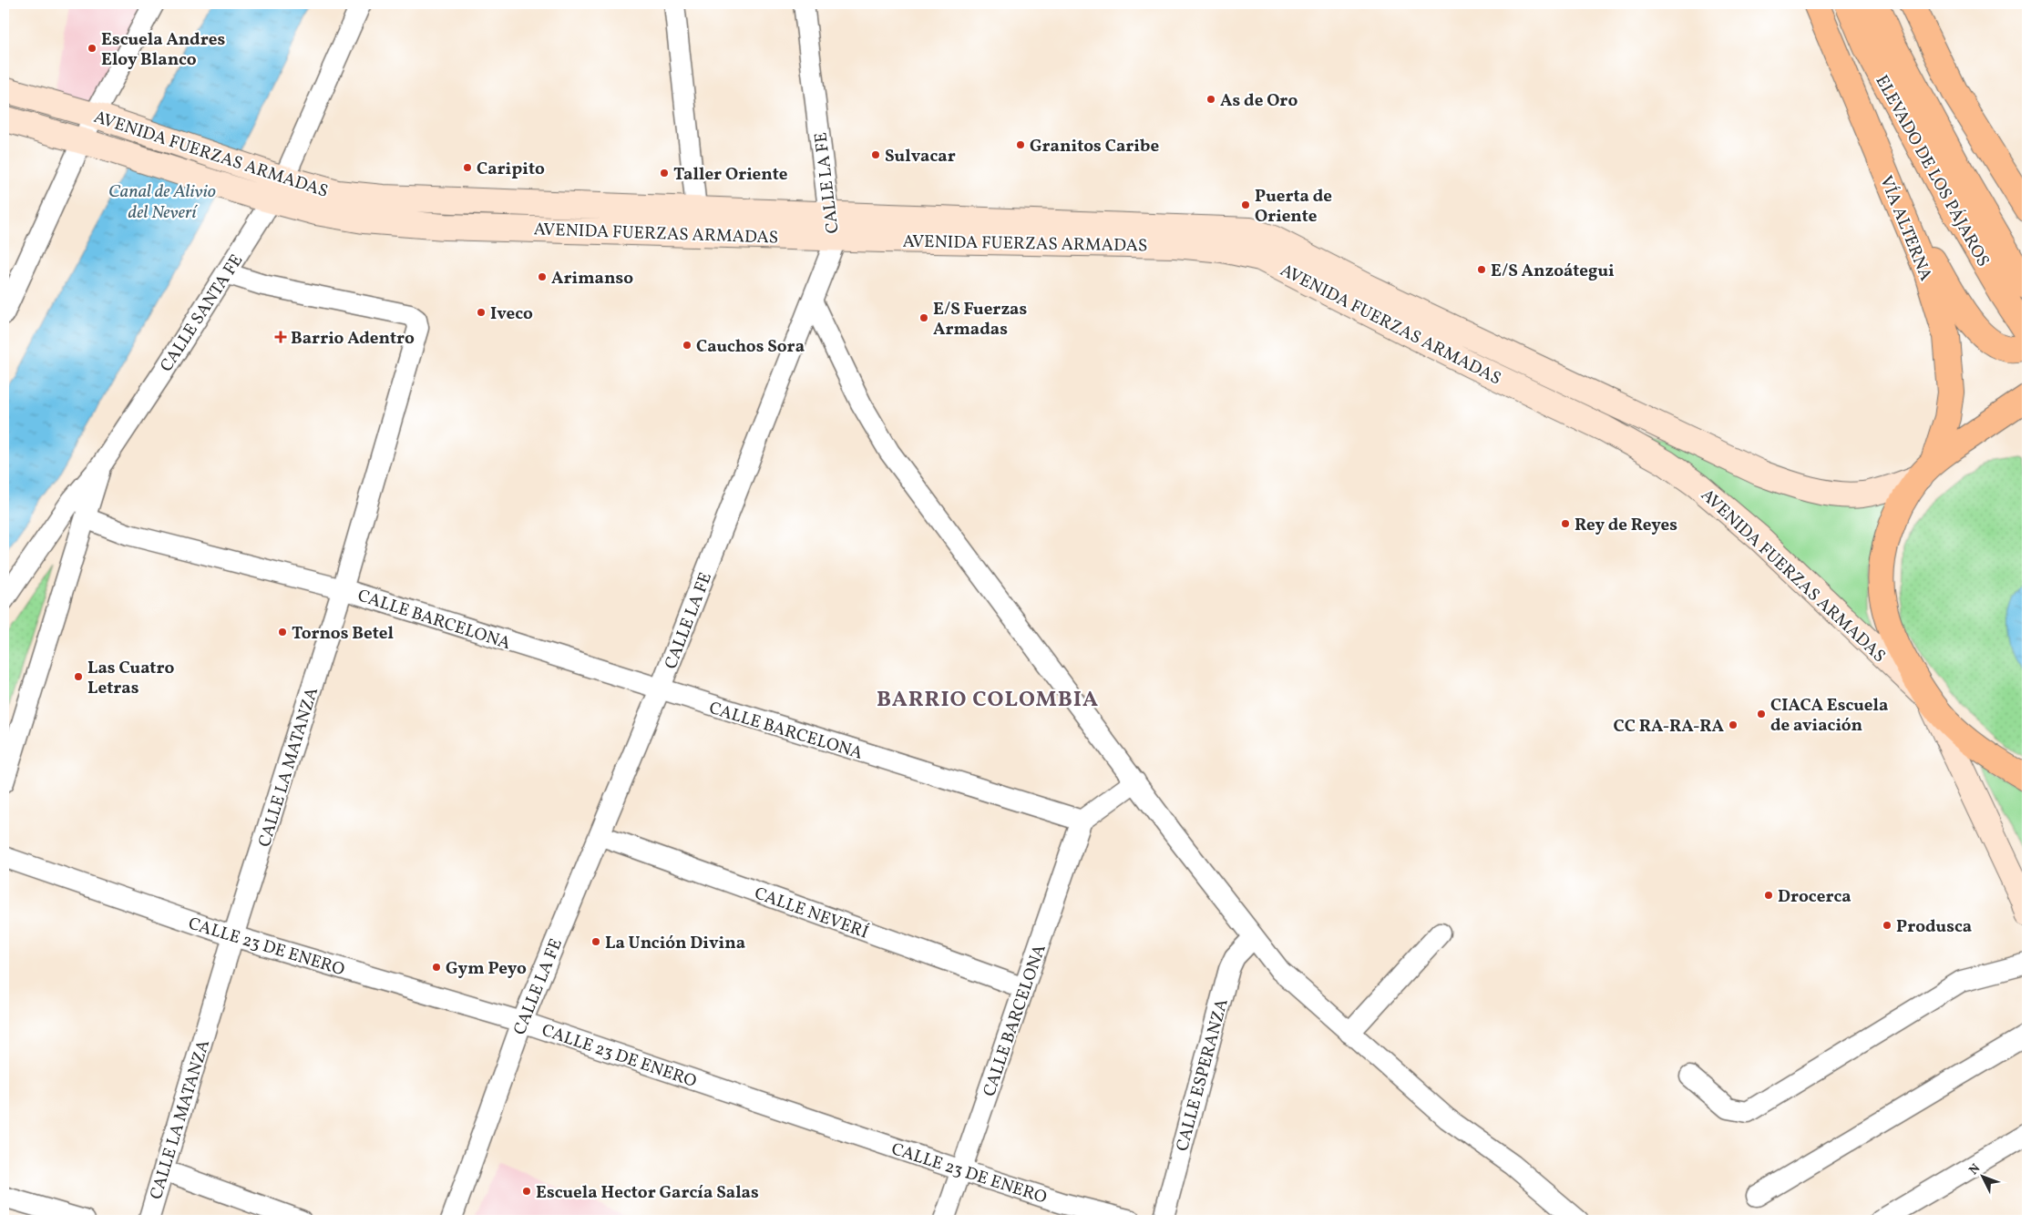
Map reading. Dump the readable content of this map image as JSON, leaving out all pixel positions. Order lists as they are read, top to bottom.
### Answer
{
  "streets": {
    "highway": ["ELEVADO DE LOS PÁJAROS", "VÍA ALTERNA"],
    "street": [
      "AVENIDA FUERZAS ARMADAS",
      "CALLE LA FE",
      "CALLE SANTA FE",
      "CALLE BARCELONA",
      "CALLE LA MATANZA",
      "CALLE NEVERÍ",
      "CALLE 23 DE ENERO",
      "CALLE ESPERANZA"
    ]
  },
  "crossings": [
    ["AVENIDA FUERZAS ARMADAS", "CALLE LA FE"],
    ["AVENIDA FUERZAS ARMADAS", "VÍA ALTERNA"],
    ["AVENIDA FUERZAS ARMADAS", "CALLE SANTA FE"],
    ["CALLE LA FE", "CALLE BARCELONA"],
    ["CALLE LA FE", "CALLE NEVERÍ"],
    ["CALLE LA FE", "CALLE 23 DE ENERO"],
    ["CALLE SANTA FE", "CALLE LA MATANZA"],
    ["CALLE BARCELONA", "CALLE LA MATANZA"],
    ["CALLE BARCELONA", "CALLE NEVERÍ"],
    ["CALLE BARCELONA", "CALLE 23 DE ENERO"],
    ["CALLE LA MATANZA", "CALLE 23 DE ENERO"]
  ],
  "districts": ["BARRIO COLOMBIA"],
  "water": ["Canal de Alivio del Neverí"],
  "places": {
    "other": [
      "Escuela Andres Eloy Blanco",
      "As de Oro",
      "Granitos Caribe",
      "Sulvacar",
      "Caripito",
      "Taller Oriente",
      "Puerta de Oriente",
      "E/S Anzoátegui",
      "Arimanso",
      "Iveco",
      "E/S Fuerzas Armadas",
      "Cauchos Sora",
      "Rey de Reyes",
      "Tornos Betel",
      "Las Cuatro Letras",
      "CIACA Escuela de aviación",
      "CC RA-RA-RA",
      "Drocerca",
      "Produsca",
      "La Unción Divina",
      "Gym Peyo",
      "Escuela Hector García Salas"
    ],
    "health": ["Barrio Adentro"]
  },
  "north": "top left"
}
